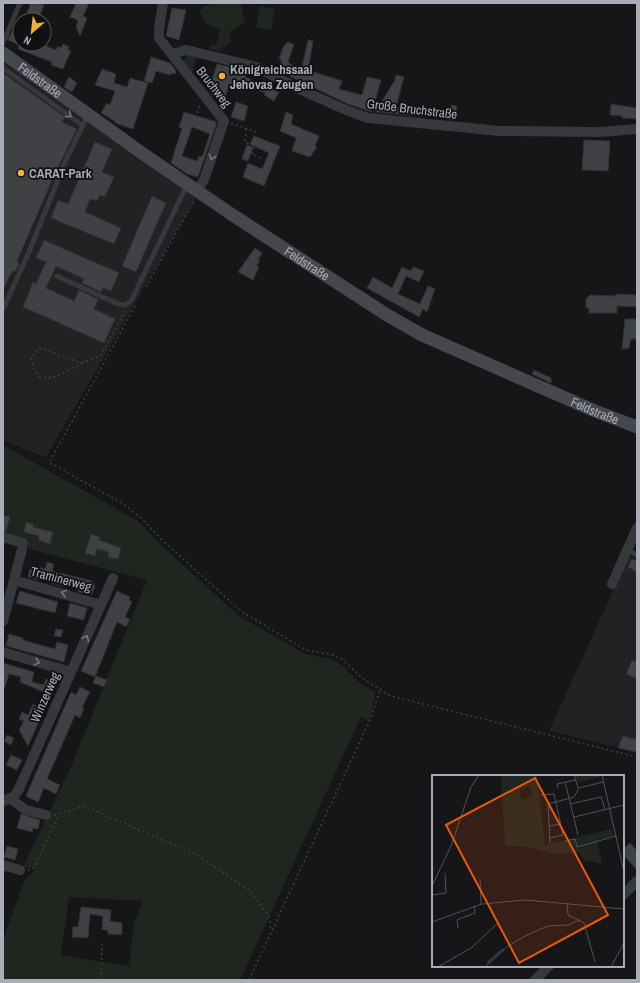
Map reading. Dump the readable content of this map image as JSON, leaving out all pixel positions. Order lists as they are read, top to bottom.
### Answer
{
  "streets": {
    "street": [
      "Feldstraße",
      "Bruchweg",
      "Große Bruchstraße",
      "Traminerweg",
      "Winzerweg"
    ]
  },
  "crossings": [
    ["Feldstraße", "Bruchweg"],
    ["Bruchweg", "Große Bruchstraße"],
    ["Traminerweg", "Winzerweg"]
  ],
  "one_way": ["Bruchweg"],
  "places": ["Königreichssaal Jehovas Zeugen", "CARAT-Park"],
  "north": "bottom left"
}
